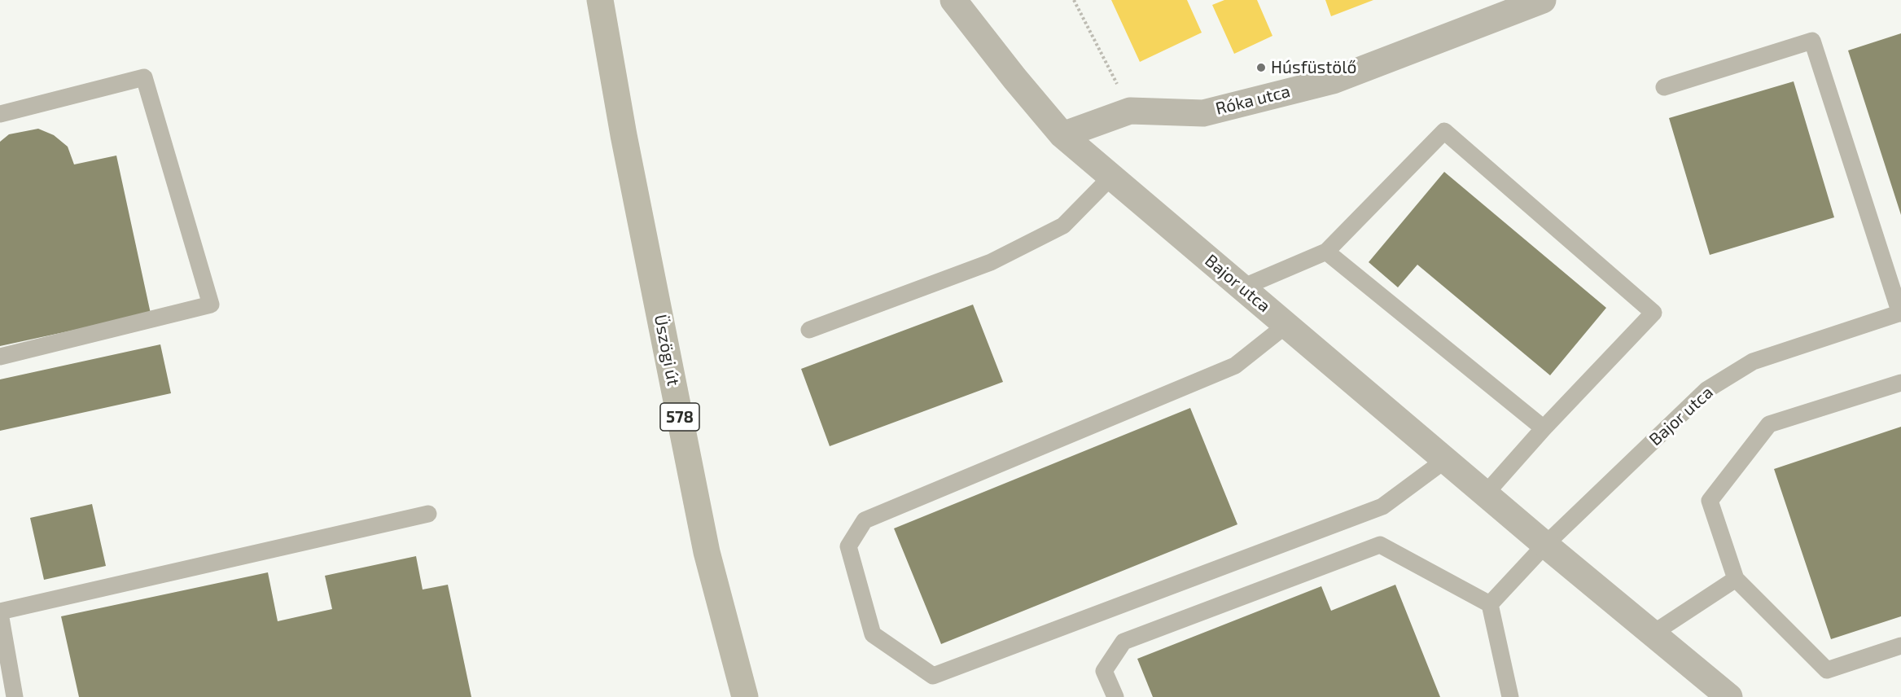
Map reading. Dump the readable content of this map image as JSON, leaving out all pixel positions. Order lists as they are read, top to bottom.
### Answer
{
  "streets": {
    "main road": ["Üszögi út", "578"],
    "street": ["Róka utca", "Bajor utca"]
  },
  "places": ["Húsfüstölő"]
}
